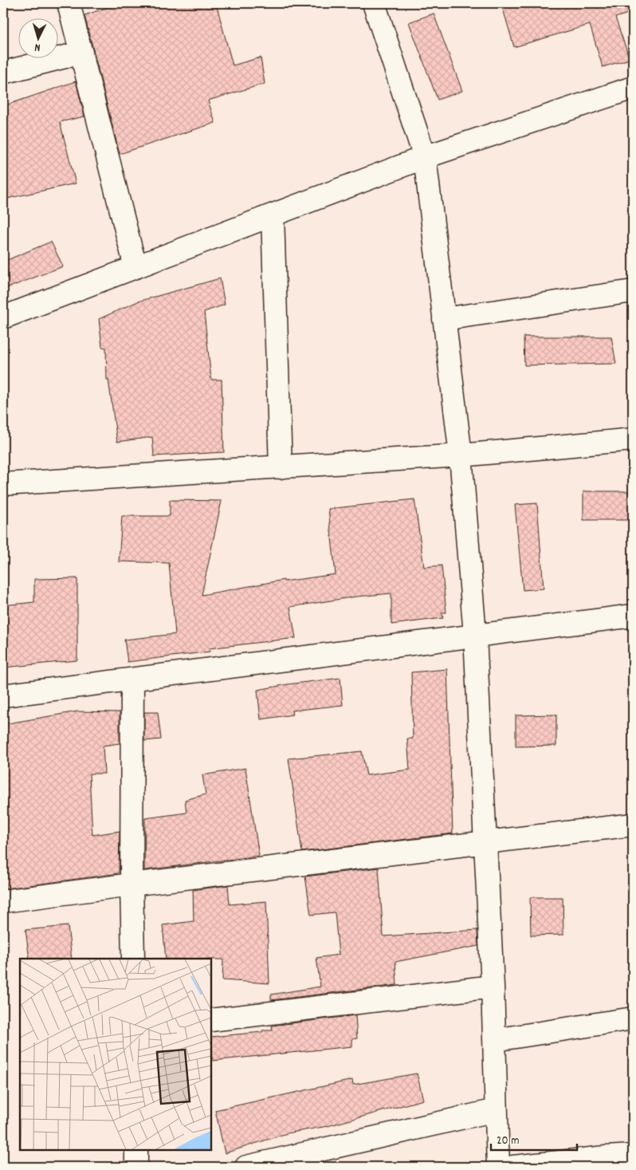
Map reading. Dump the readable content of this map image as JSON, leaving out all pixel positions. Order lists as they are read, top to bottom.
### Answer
{
  "scale_bar": "20 m",
  "north": "bottom"
}
